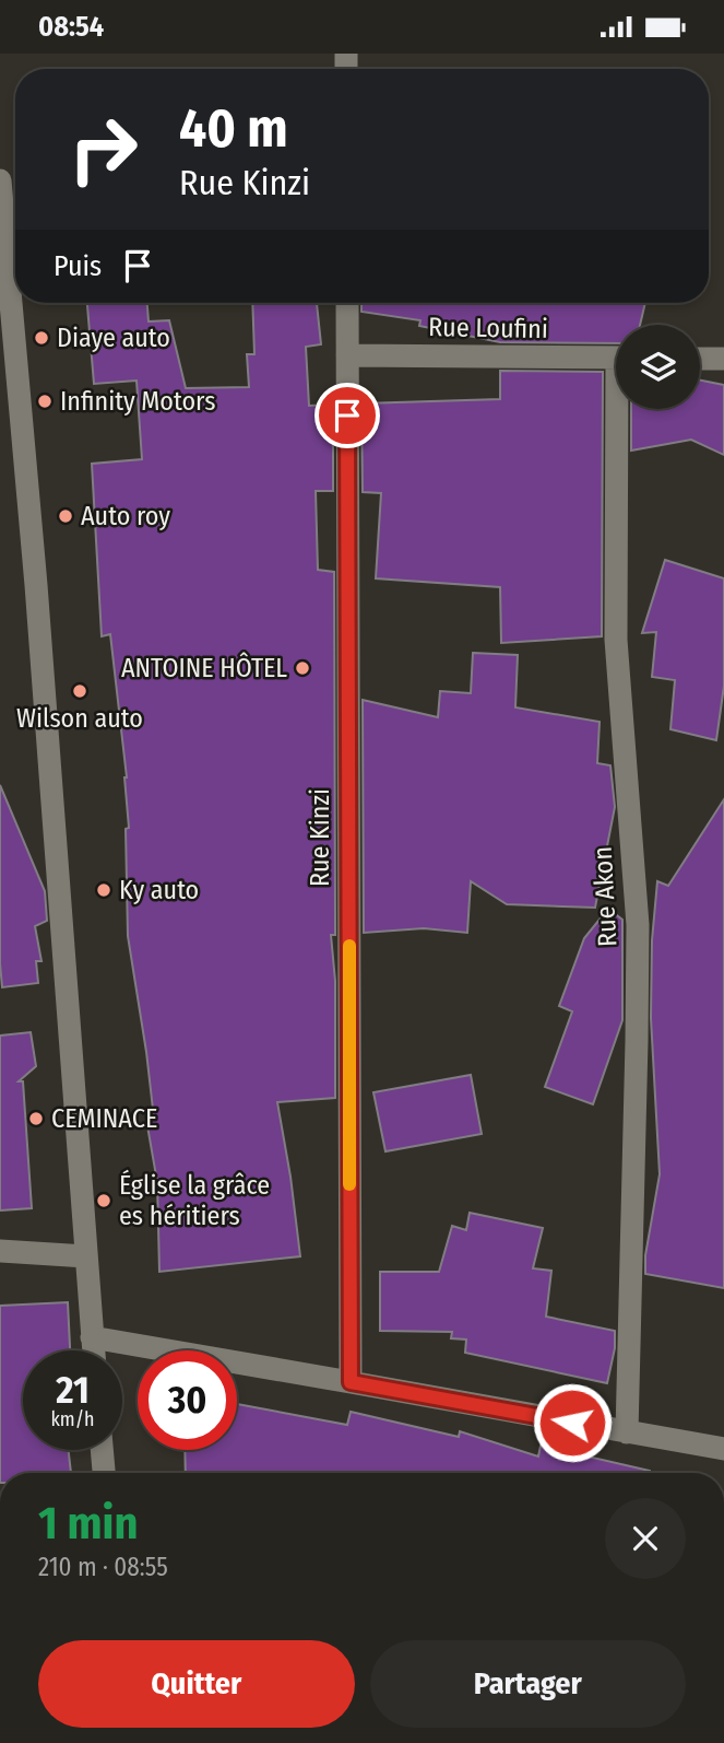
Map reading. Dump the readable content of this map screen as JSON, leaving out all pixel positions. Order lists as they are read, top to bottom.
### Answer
{
  "streets": {
    "street": ["Rue Loufini", "Rue Kinzi", "Rue Akon"]
  },
  "crossings": [
    ["Rue Loufini", "Rue Kinzi"]
  ],
  "places": [
    "Diaye auto",
    "Infinity Motors",
    "Auto roy",
    "ANTOINE HÔTEL",
    "Wilson auto",
    "Ky auto",
    "CEMINACE",
    "Église la grâce es héritiers"
  ],
  "page": {
    "status": "08:54",
    "turn": ["40 m", "Rue Kinzi"],
    "then": "Puis",
    "speed": "21 km/h",
    "limit": "30",
    "heading": ["1 min", "210 m · 08:55"],
    "buttons": ["Quitter", "Partager"]
  }
}
